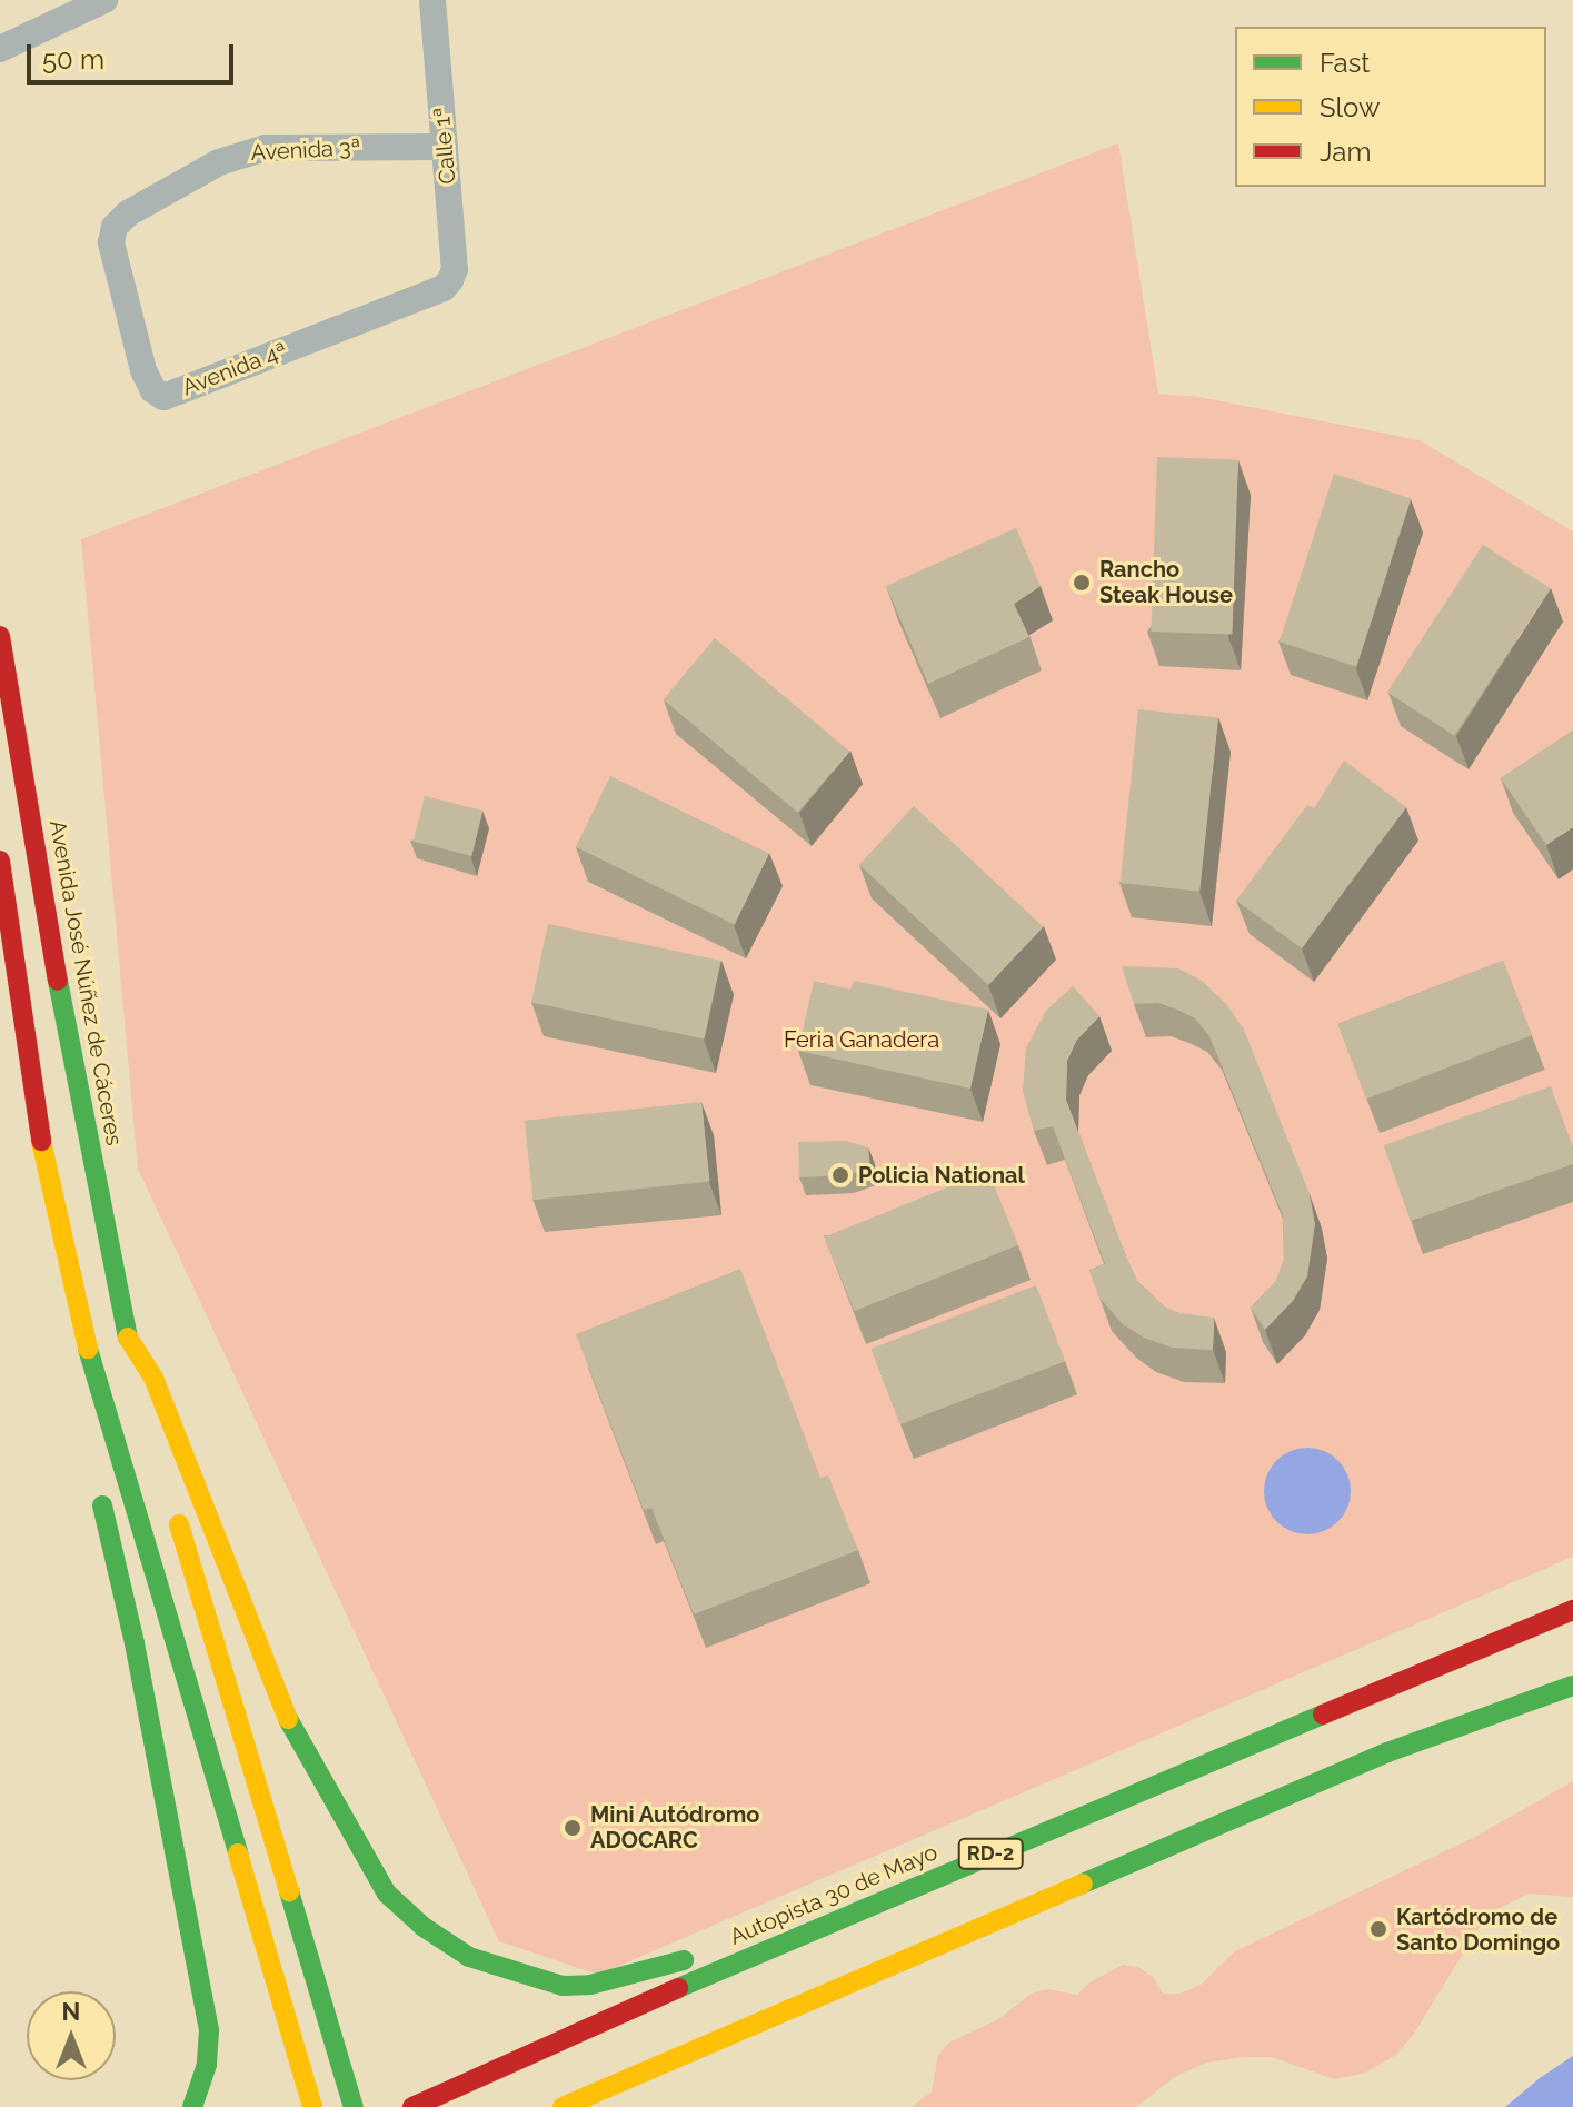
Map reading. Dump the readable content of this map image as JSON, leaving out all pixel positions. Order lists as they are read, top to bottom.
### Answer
{
  "streets": {
    "main road": ["Avenida José Núñez de Cáceres", "RD-2", "Autopista 30 de Mayo"],
    "street": ["Calle 1ª", "Avenida 3ª", "Avenida 4ª"]
  },
  "crossings": [
    ["Calle 1ª", "Avenida 3ª"],
    ["Calle 1ª", "Avenida 4ª"],
    ["Avenida 3ª", "Avenida 4ª"]
  ],
  "parks": ["Feria Ganadera"],
  "places": [
    "Rancho Steak House",
    "Policia National",
    "Mini Autódromo ADOCARC",
    "Kartódromo de Santo Domingo"
  ],
  "legend": ["Fast", "Slow", "Jam"],
  "scale_bar": "50 m",
  "north": "top"
}
